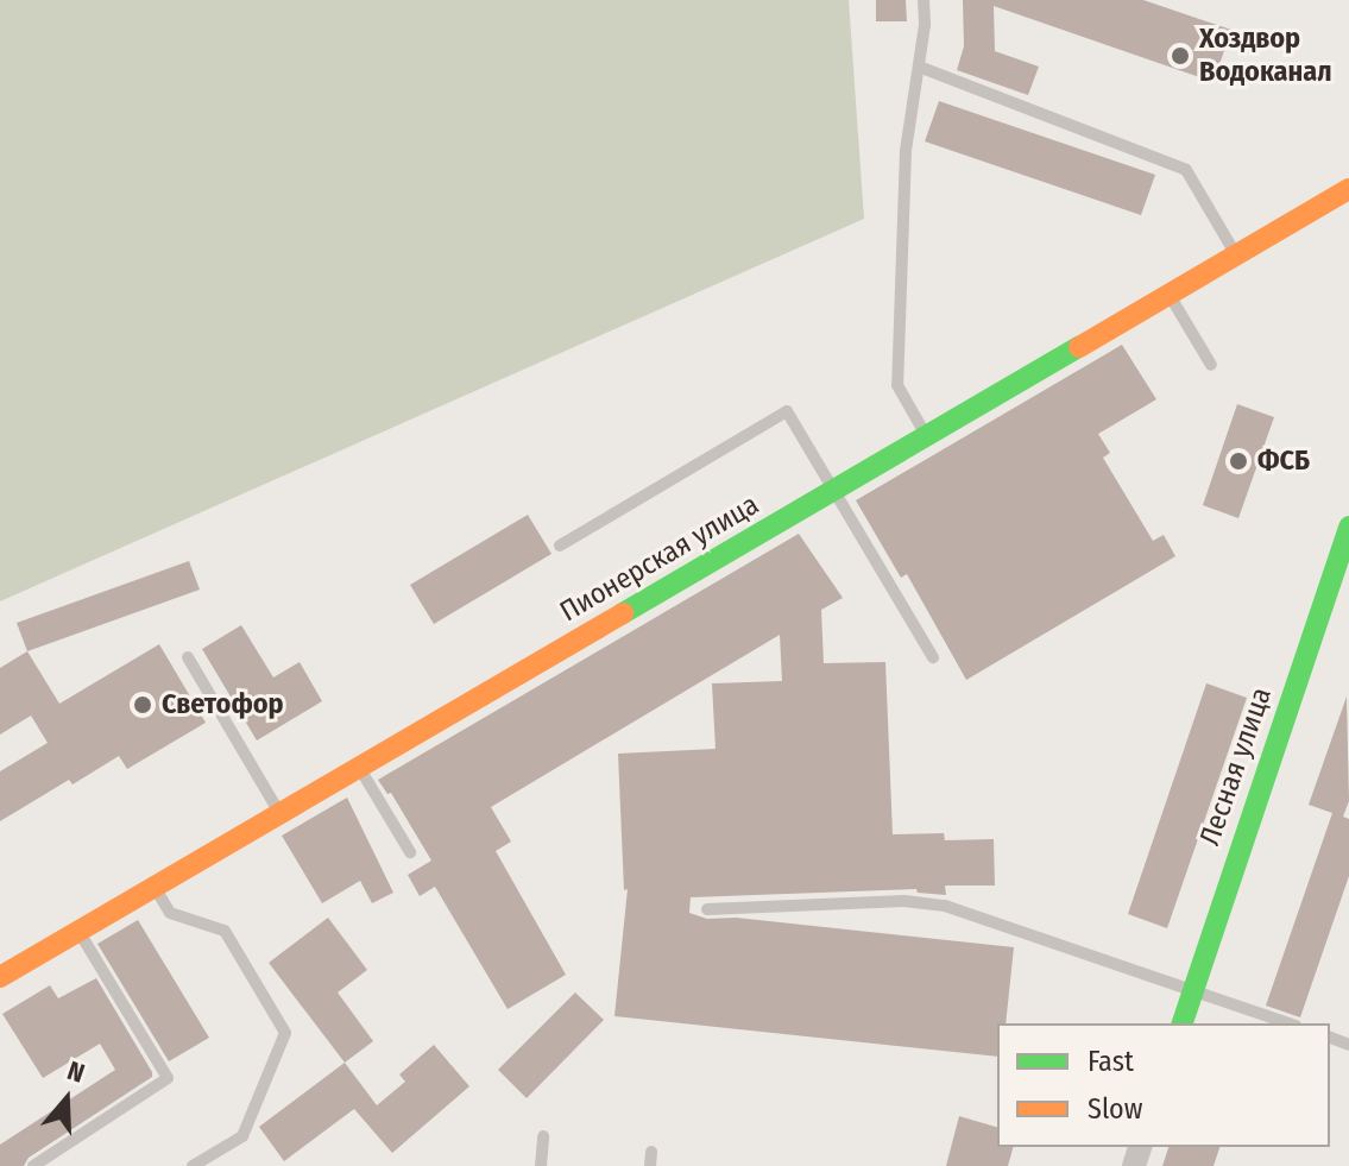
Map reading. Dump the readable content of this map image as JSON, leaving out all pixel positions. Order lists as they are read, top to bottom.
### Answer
{
  "streets": {
    "street": ["Пионерская улица", "Лесная улица"]
  },
  "places": ["Хоздвор Водоканал", "ФСБ", "Светофор"],
  "legend": ["Fast", "Slow"],
  "north": "top"
}
